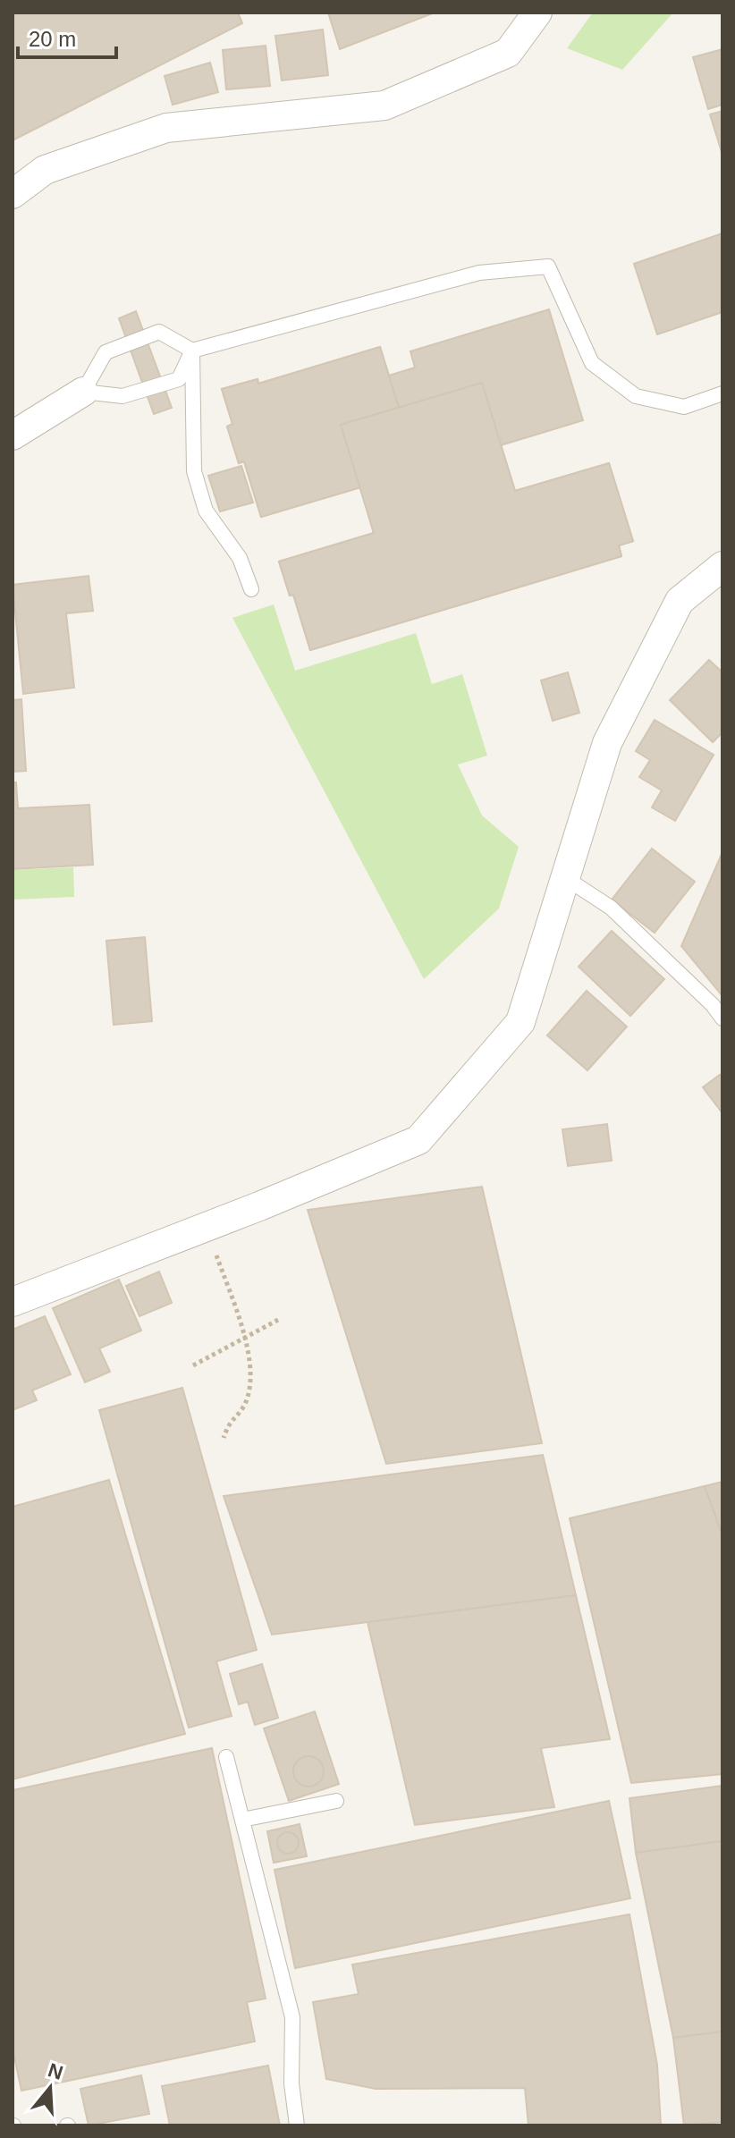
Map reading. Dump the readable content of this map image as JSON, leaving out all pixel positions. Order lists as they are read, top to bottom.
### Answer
{
  "scale_bar": "20 m",
  "north": "top"
}
